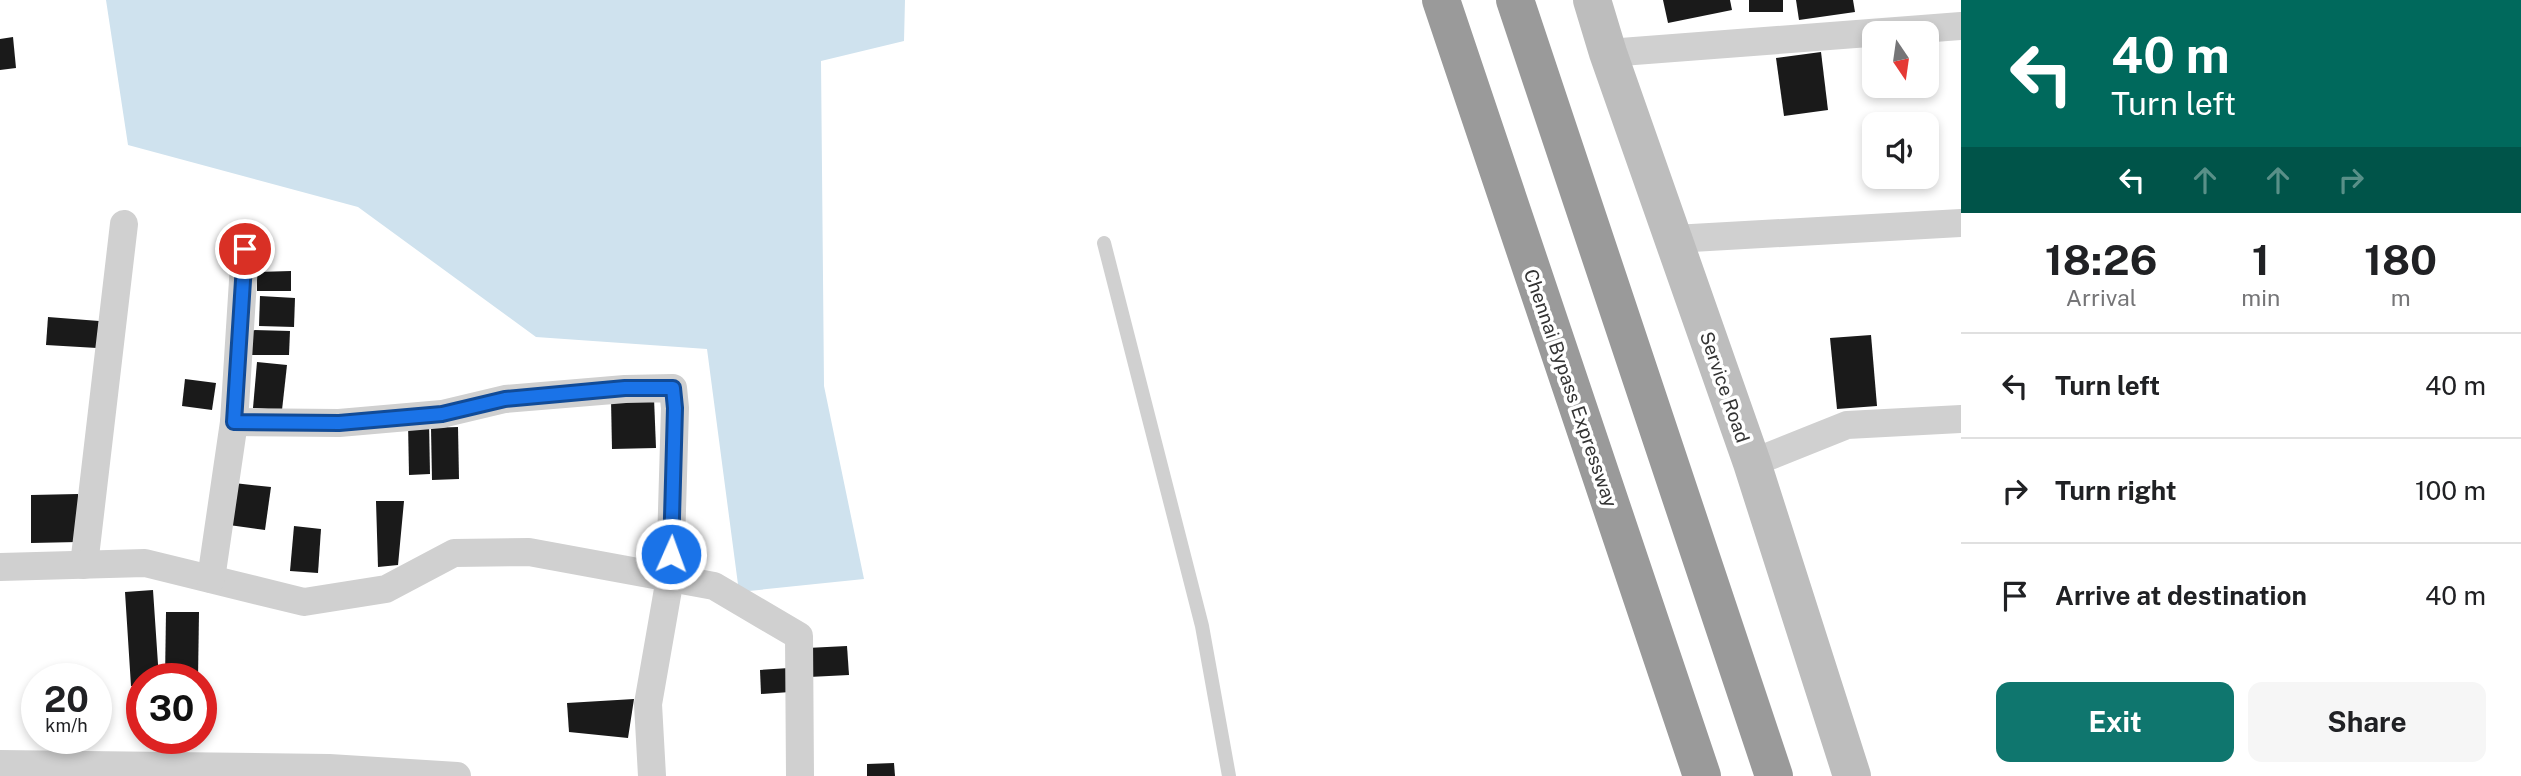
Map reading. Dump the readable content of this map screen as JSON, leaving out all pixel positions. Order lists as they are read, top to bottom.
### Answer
{
  "streets": {
    "highway": ["Chennai Bypass Expressway"],
    "street": ["Service Road"]
  },
  "north": "bottom",
  "page": {
    "turn": ["40 m", "Turn left"],
    "eta": [
      "18:26",
      "Arrival",
      "1",
      "min",
      "180",
      "m"
    ],
    "list": [
      {
        "name": "Turn left",
        "value": "40 m"
      },
      {
        "name": "Turn right",
        "value": "100 m"
      },
      {
        "name": "Arrive at destination",
        "value": "40 m"
      }
    ],
    "speed": "20 km/h",
    "limit": "30",
    "buttons": ["Exit", "Share"]
  }
}
